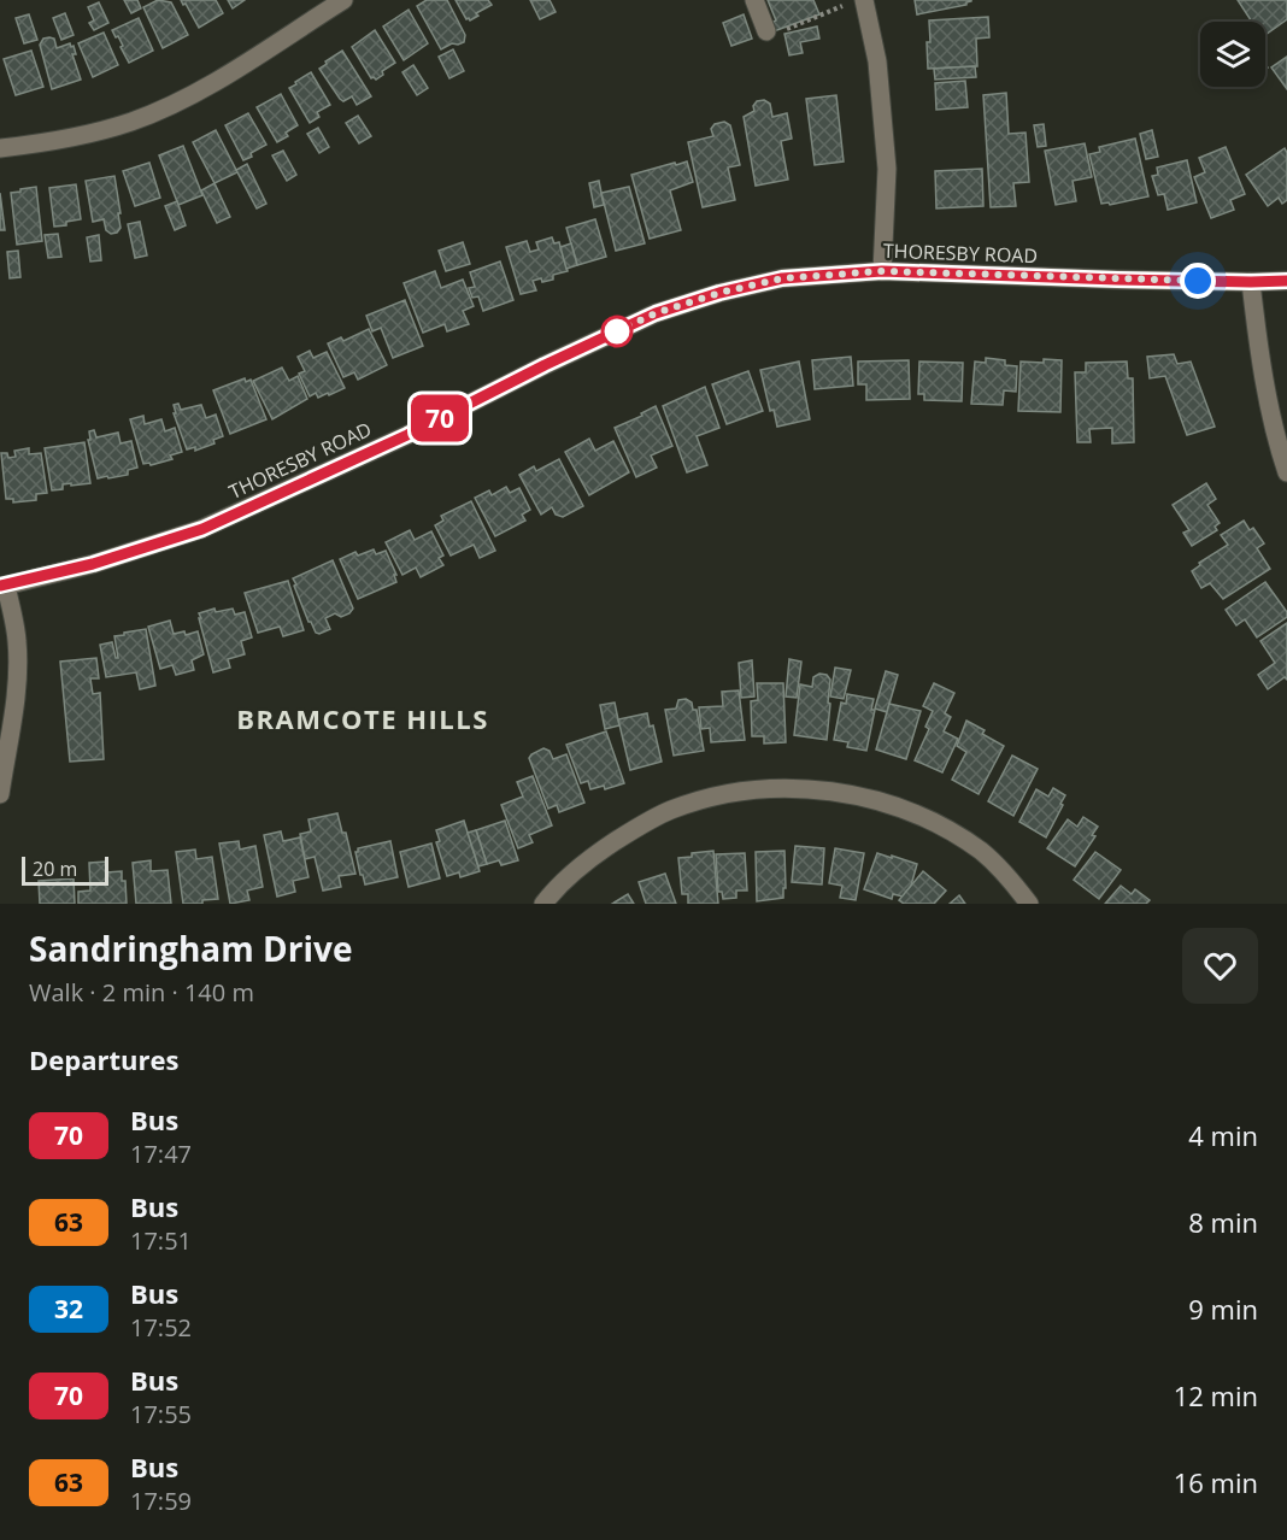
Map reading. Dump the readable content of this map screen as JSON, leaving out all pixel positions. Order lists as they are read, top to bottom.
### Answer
{
  "streets": {
    "street": ["THORESBY ROAD"]
  },
  "districts": ["BRAMCOTE HILLS"],
  "lines": ["bus line 70"],
  "scale_bar": "20 m",
  "page": {
    "on_map": "70",
    "scale": "20 m",
    "heading": [
      ["Sandringham Drive", "Walk · 2 min · 140 m"],
      "Departures"
    ],
    "list": [
      {
        "mark": "70",
        "name": "Bus",
        "note": "17:47",
        "value": "4 min"
      },
      {
        "mark": "63",
        "name": "Bus",
        "note": "17:51",
        "value": "8 min"
      },
      {
        "mark": "32",
        "name": "Bus",
        "note": "17:52",
        "value": "9 min"
      },
      {
        "mark": "70",
        "name": "Bus",
        "note": "17:55",
        "value": "12 min"
      },
      {
        "mark": "63",
        "name": "Bus",
        "note": "17:59",
        "value": "16 min"
      }
    ]
  }
}
